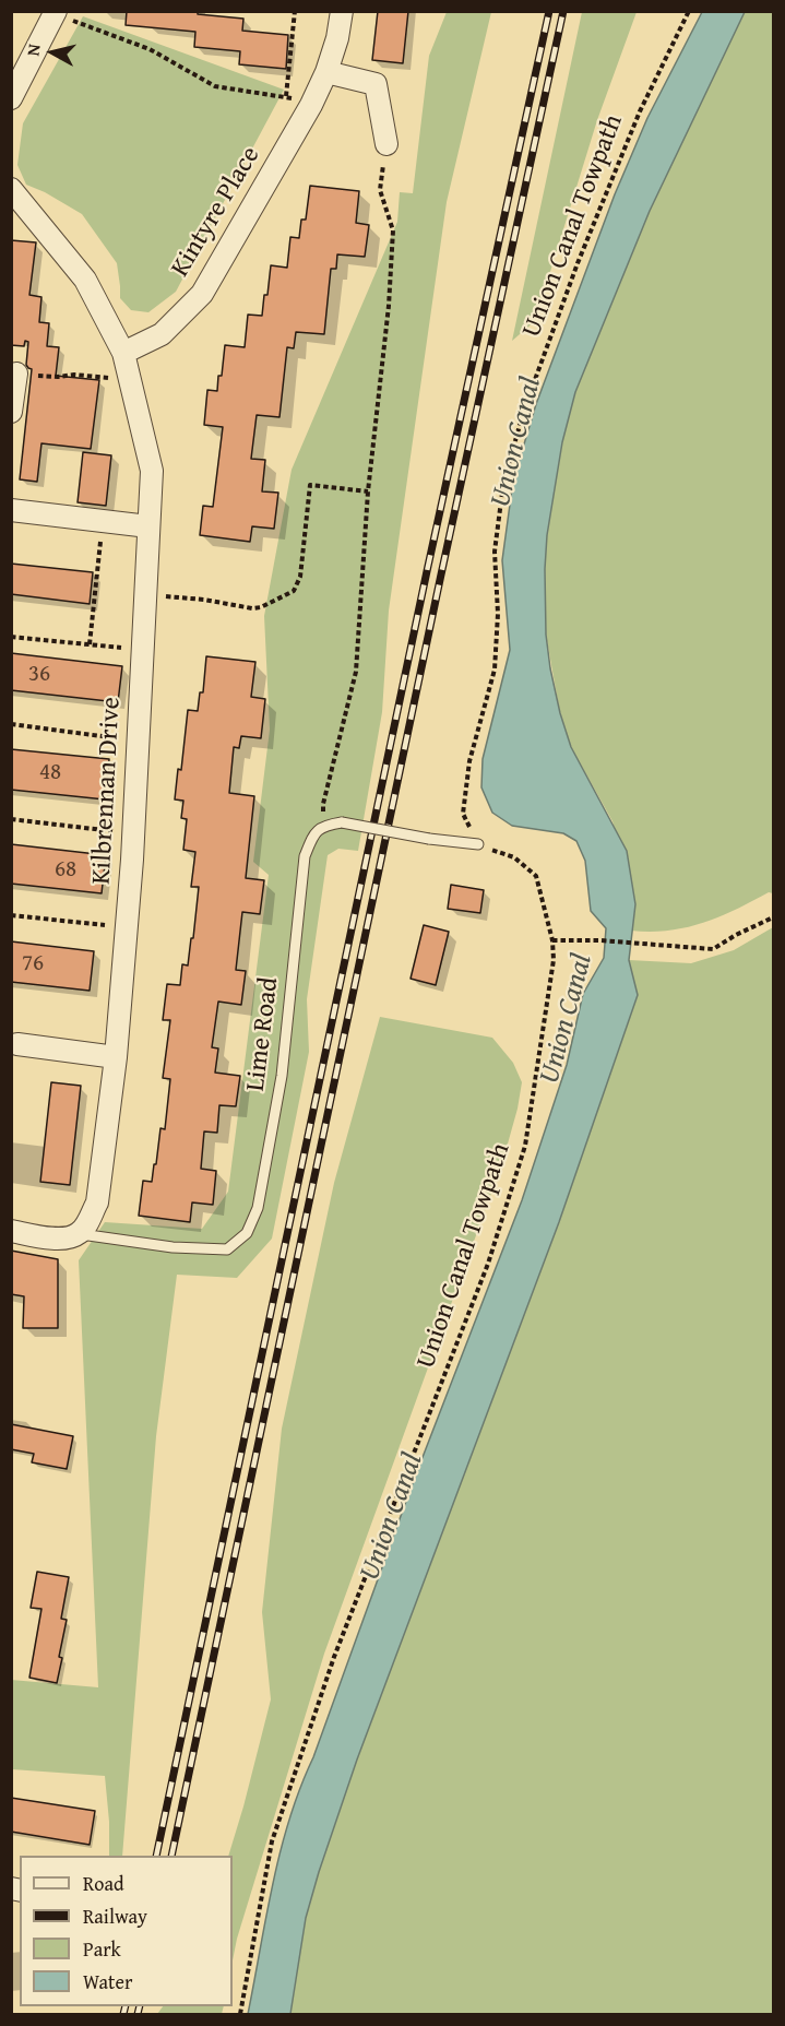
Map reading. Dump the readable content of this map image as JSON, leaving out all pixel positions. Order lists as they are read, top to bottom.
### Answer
{
  "streets": {
    "street": ["Kintyre Place", "Kilbrennan Drive"],
    "lane": ["Lime Road"],
    "path": ["Union Canal Towpath"]
  },
  "crossings": [
    ["Kintyre Place", "Kilbrennan Drive"],
    ["Kilbrennan Drive", "Lime Road"]
  ],
  "water": ["Union Canal"],
  "house_numbers": [
    "36",
    "48",
    "68",
    "76"
  ],
  "legend": [
    "Road",
    "Railway",
    "Park",
    "Water"
  ],
  "north": "left"
}
